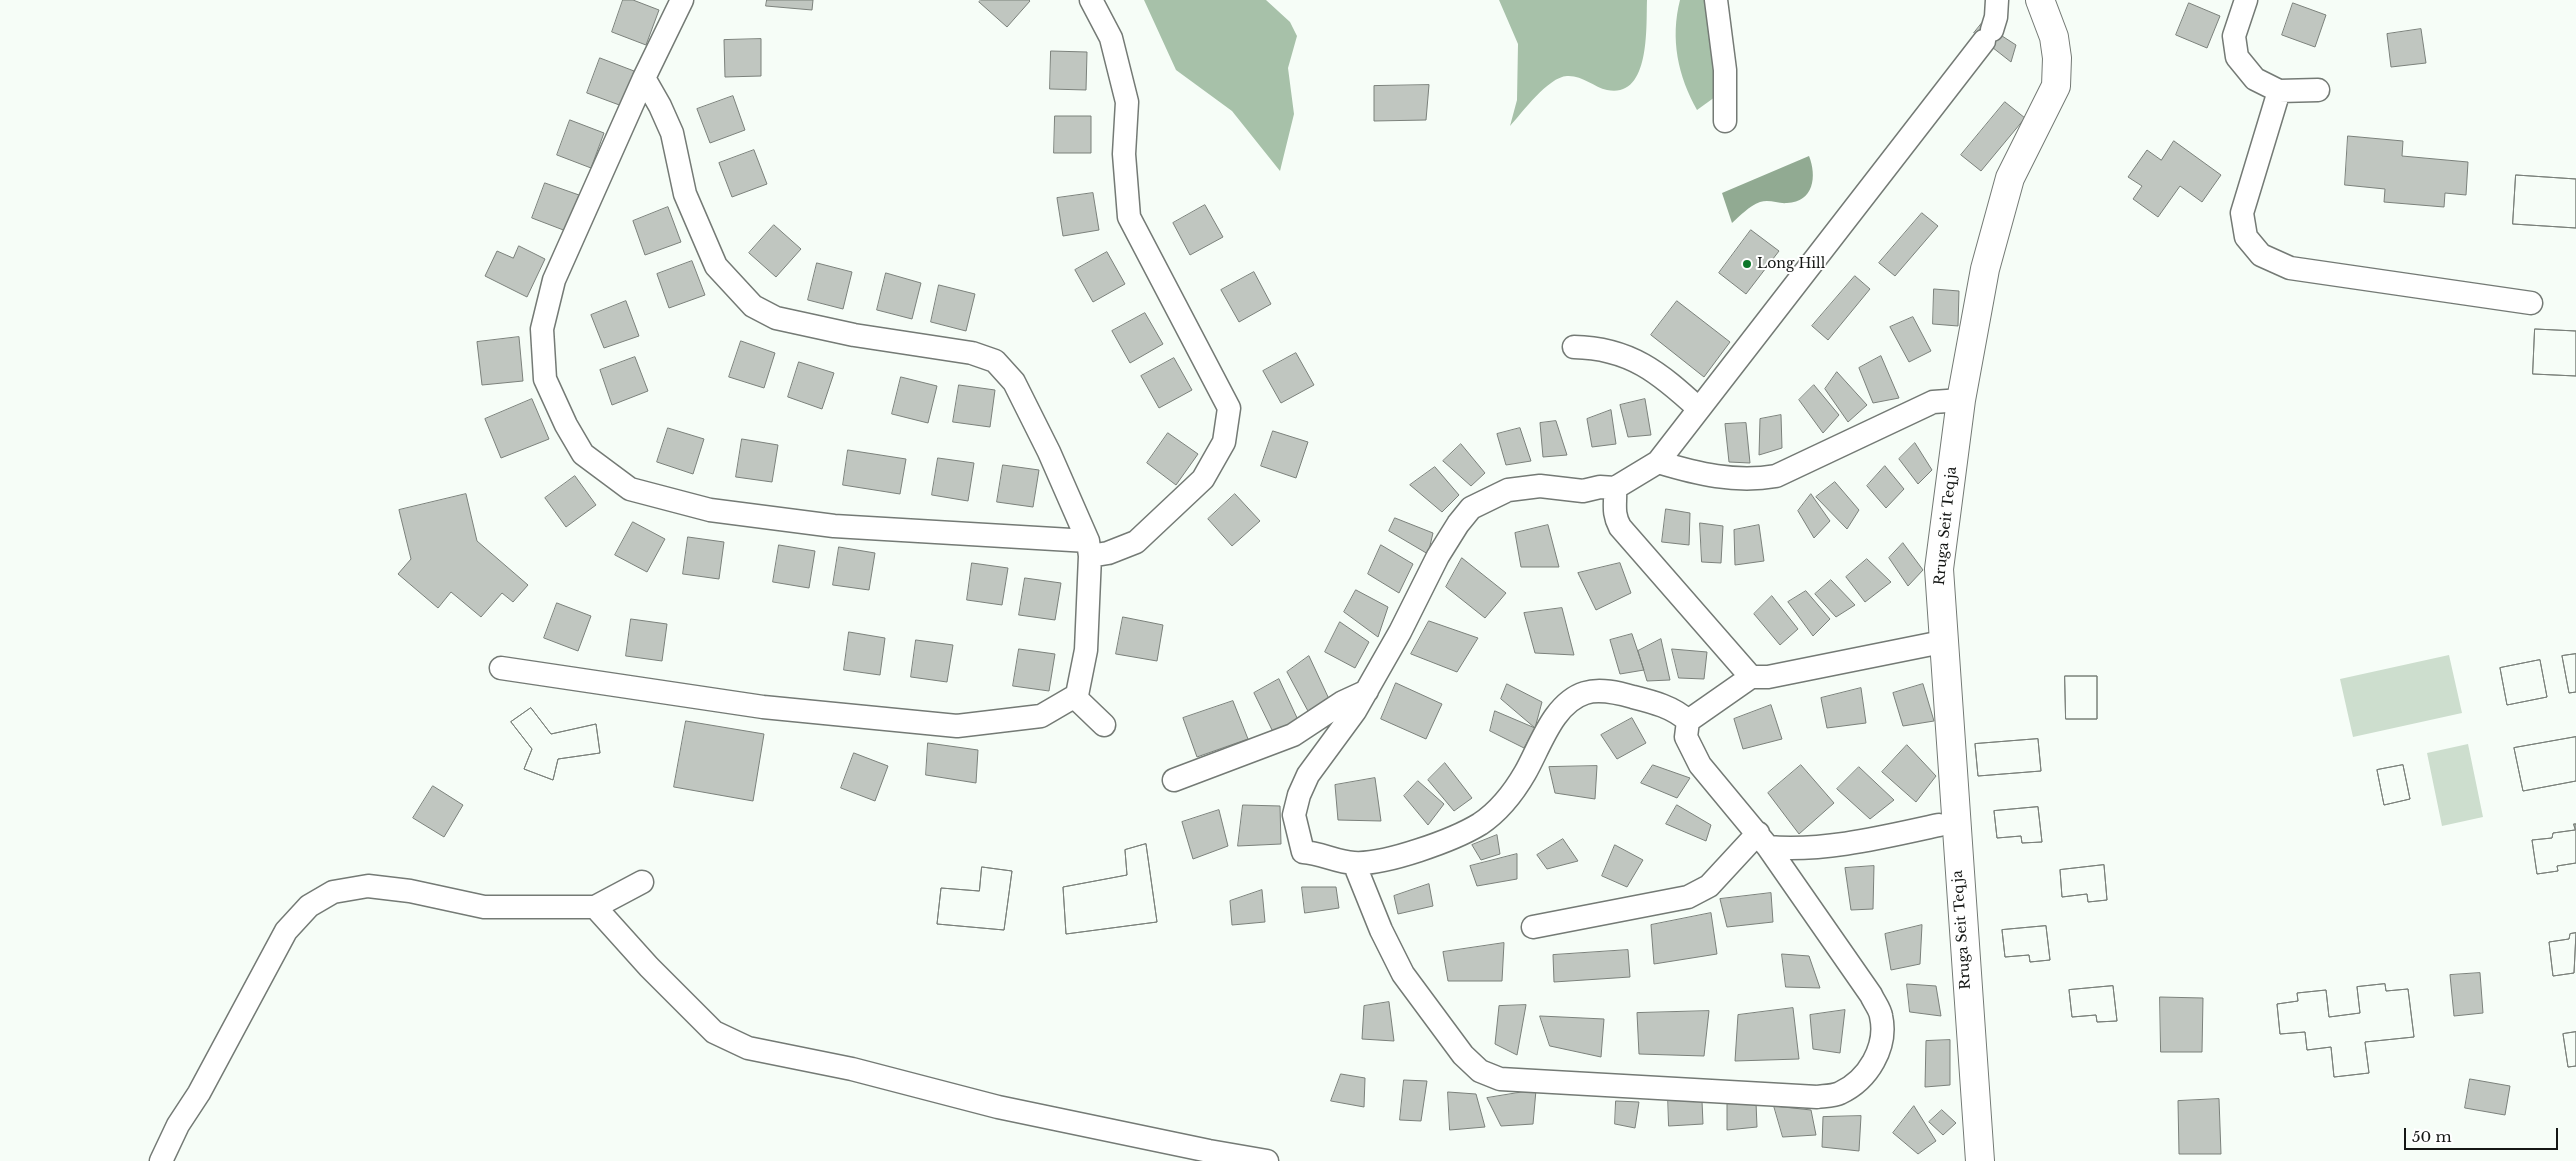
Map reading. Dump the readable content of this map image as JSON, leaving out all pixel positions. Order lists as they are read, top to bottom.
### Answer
{
  "streets": {
    "main road": ["Rruga Seit Teqja"]
  },
  "places": ["Long Hill"],
  "scale_bar": "50 m"
}
